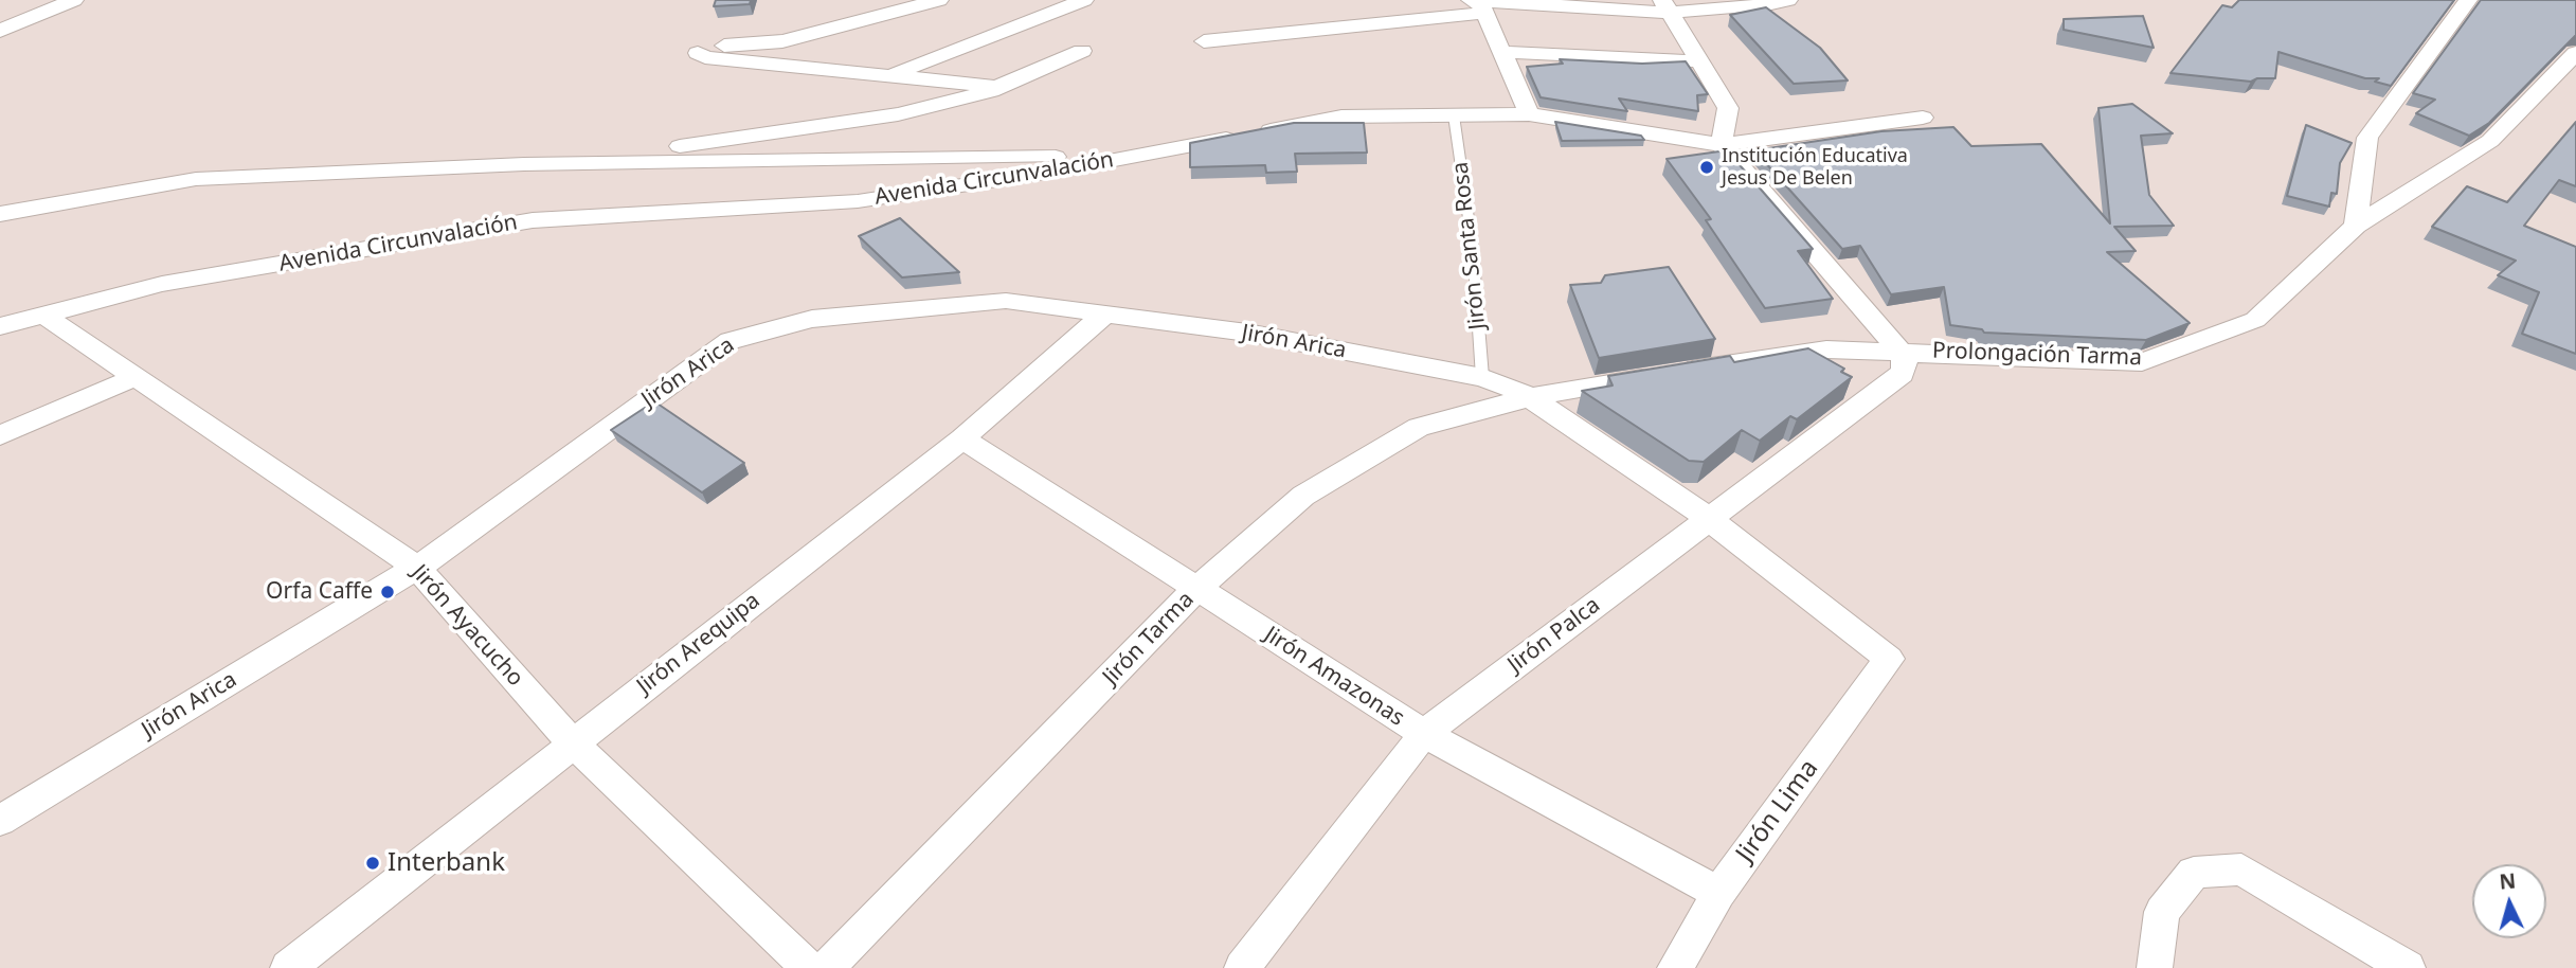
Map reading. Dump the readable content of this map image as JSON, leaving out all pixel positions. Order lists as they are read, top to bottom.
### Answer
{
  "streets": {
    "street": [
      "Avenida Circunvalación",
      "Jirón Arica",
      "Prolongación Tarma",
      "Jirón Ayacucho",
      "Jirón Palca",
      "Jirón Tarma",
      "Jirón Arequipa",
      "Jirón Amazonas",
      "Jirón Lima"
    ],
    "lane": ["Jirón Santa Rosa"]
  },
  "crossings": [
    ["Avenida Circunvalación", "Jirón Santa Rosa"],
    ["Avenida Circunvalación", "Jirón Ayacucho"],
    ["Jirón Santa Rosa", "Jirón Arica"],
    ["Jirón Arica", "Prolongación Tarma"],
    ["Jirón Arica", "Jirón Ayacucho"],
    ["Jirón Arica", "Jirón Tarma"],
    ["Jirón Arica", "Jirón Arequipa"],
    ["Prolongación Tarma", "Jirón Palca"],
    ["Prolongación Tarma", "Jirón Tarma"],
    ["Jirón Ayacucho", "Jirón Arequipa"],
    ["Jirón Palca", "Jirón Amazonas"],
    ["Jirón Tarma", "Jirón Amazonas"],
    ["Jirón Arequipa", "Jirón Amazonas"],
    ["Jirón Amazonas", "Jirón Lima"]
  ],
  "places": ["Institución Educativa Jesus De Belen", "Orfa Caffe", "Interbank"],
  "north": "top"
}
